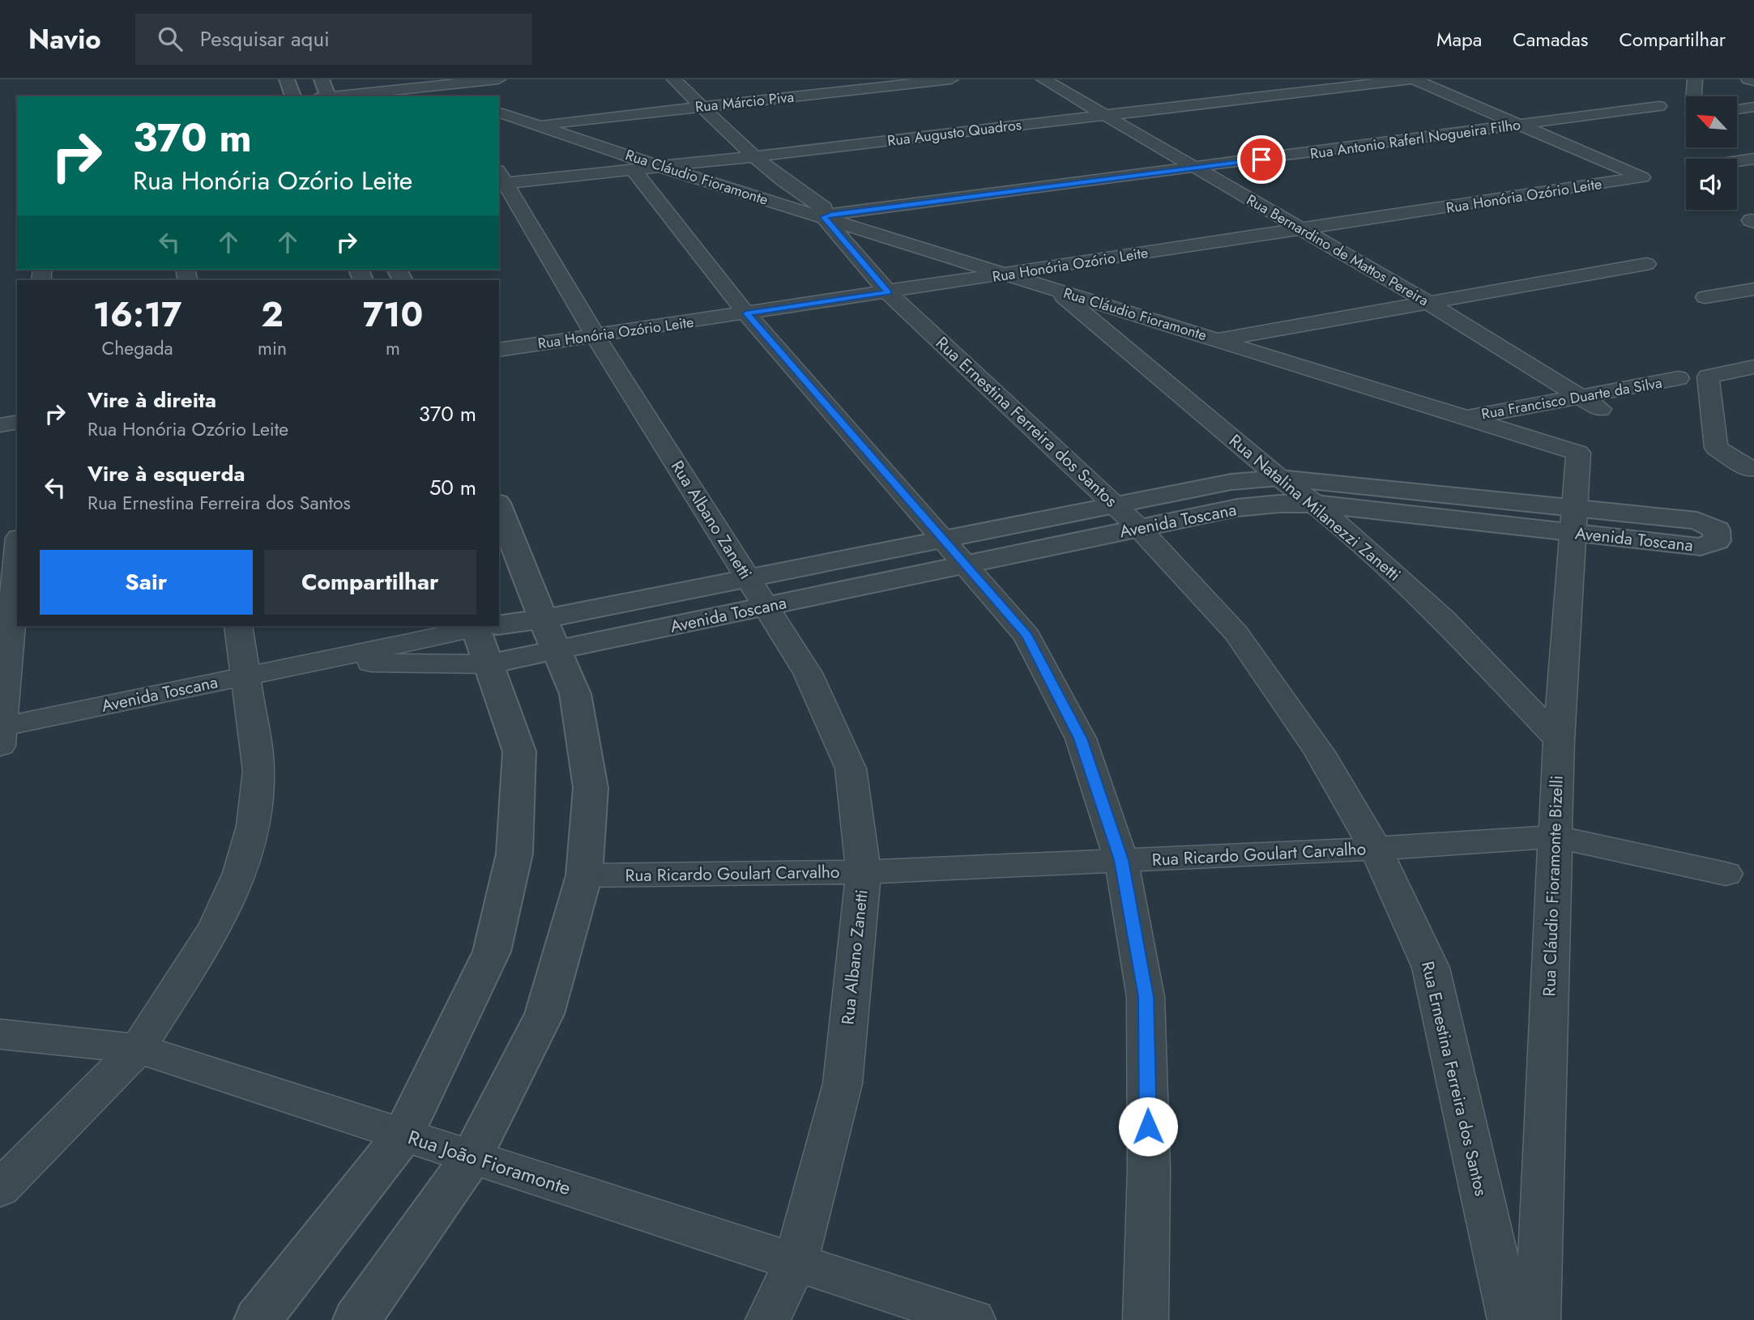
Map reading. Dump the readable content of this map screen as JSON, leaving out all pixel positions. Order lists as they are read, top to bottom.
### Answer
{
  "streets": {
    "street": [
      "Rua Márcio Piva",
      "Rua Augusto Quadros",
      "Rua Antonio Raferl Nogueira Filho",
      "Rua Cláudio Fioramonte",
      "Rua Honória Ozório Leite",
      "Rua Bernardino de Mattos Pereira",
      "Rua Francisco Duarte da Silva",
      "Rua Ernestina Ferreira dos Santos",
      "Rua Natalina Milanezzi Zanetti",
      "Rua Albano Zanetti",
      "Avenida Toscana",
      "Rua Ricardo Goulart Carvalho",
      "Rua Cláudio Fioramonte Bizelli",
      "Rua João Fioramonte"
    ]
  },
  "crossings": [
    ["Rua Márcio Piva", "Rua Cláudio Fioramonte"],
    ["Rua Augusto Quadros", "Rua Cláudio Fioramonte"],
    ["Rua Augusto Quadros", "Rua Bernardino de Mattos Pereira"],
    ["Rua Augusto Quadros", "Rua Albano Zanetti"],
    ["Rua Antonio Raferl Nogueira Filho", "Rua Cláudio Fioramonte"],
    ["Rua Antonio Raferl Nogueira Filho", "Rua Honória Ozório Leite"],
    ["Rua Antonio Raferl Nogueira Filho", "Rua Bernardino de Mattos Pereira"],
    ["Rua Antonio Raferl Nogueira Filho", "Rua Ernestina Ferreira dos Santos"],
    ["Rua Cláudio Fioramonte", "Rua Honória Ozório Leite"],
    ["Rua Cláudio Fioramonte", "Rua Francisco Duarte da Silva"],
    ["Rua Cláudio Fioramonte", "Rua Ernestina Ferreira dos Santos"],
    ["Rua Cláudio Fioramonte", "Rua Natalina Milanezzi Zanetti"],
    ["Rua Cláudio Fioramonte", "Rua Cláudio Fioramonte Bizelli"],
    ["Rua Honória Ozório Leite", "Rua Bernardino de Mattos Pereira"],
    ["Rua Honória Ozório Leite", "Rua Ernestina Ferreira dos Santos"],
    ["Rua Honória Ozório Leite", "Rua Albano Zanetti"],
    ["Rua Bernardino de Mattos Pereira", "Rua Francisco Duarte da Silva"],
    ["Rua Ernestina Ferreira dos Santos", "Avenida Toscana"],
    ["Rua Ernestina Ferreira dos Santos", "Rua Ricardo Goulart Carvalho"],
    ["Rua Natalina Milanezzi Zanetti", "Avenida Toscana"],
    ["Rua Natalina Milanezzi Zanetti", "Rua Cláudio Fioramonte Bizelli"],
    ["Rua Albano Zanetti", "Avenida Toscana"],
    ["Rua Albano Zanetti", "Rua Ricardo Goulart Carvalho"],
    ["Rua Albano Zanetti", "Rua João Fioramonte"],
    ["Avenida Toscana", "Rua Cláudio Fioramonte Bizelli"],
    ["Rua Ricardo Goulart Carvalho", "Rua Cláudio Fioramonte Bizelli"]
  ],
  "north": "top left",
  "page": {
    "header": "Navio",
    "search": "Pesquisar aqui",
    "nav": ["Mapa", "Camadas", "Compartilhar"],
    "turn": ["370 m", "Rua Honória Ozório Leite"],
    "eta": [
      "16:17",
      "Chegada",
      "2",
      "min",
      "710",
      "m"
    ],
    "list": [
      {
        "name": "Vire à direita",
        "note": "Rua Honória Ozório Leite",
        "value": "370 m"
      },
      {
        "name": "Vire à esquerda",
        "note": "Rua Ernestina Ferreira dos Santos",
        "value": "50 m"
      }
    ],
    "buttons": ["Sair", "Compartilhar"]
  }
}
